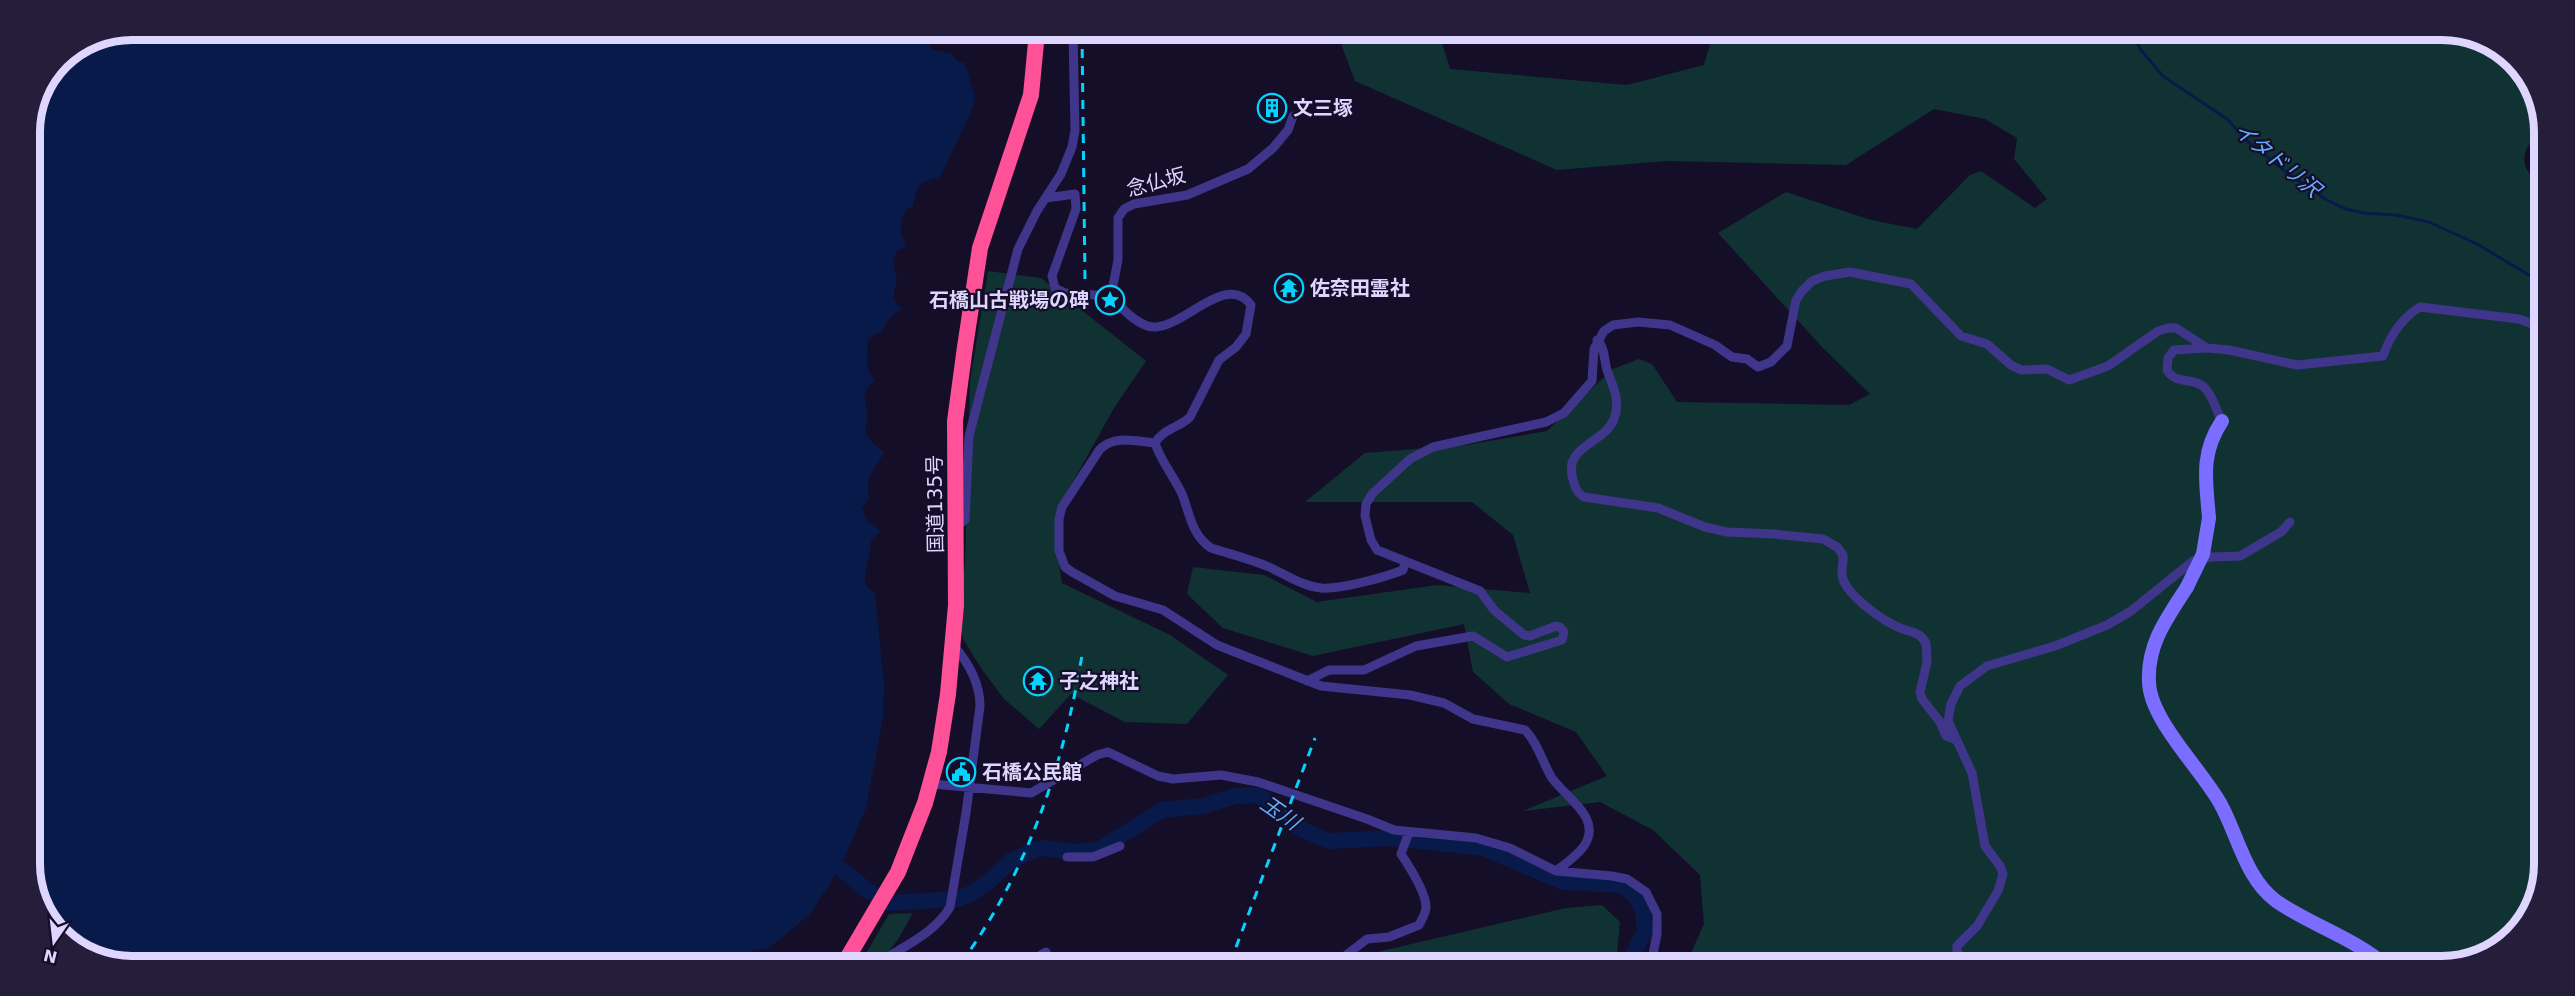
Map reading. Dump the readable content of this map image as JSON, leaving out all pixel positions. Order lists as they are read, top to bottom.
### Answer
{
  "streets": {
    "highway": ["国道135号"],
    "street": ["念仏坂"]
  },
  "water": ["イタドリ沢", "玉川"],
  "places": {
    "building": ["文三塚"],
    "temple": ["佐奈田霊社", "子之神社"],
    "place": ["石橋山古戦場の碑"],
    "public building": ["石橋公民館"]
  },
  "north": "bottom"
}
